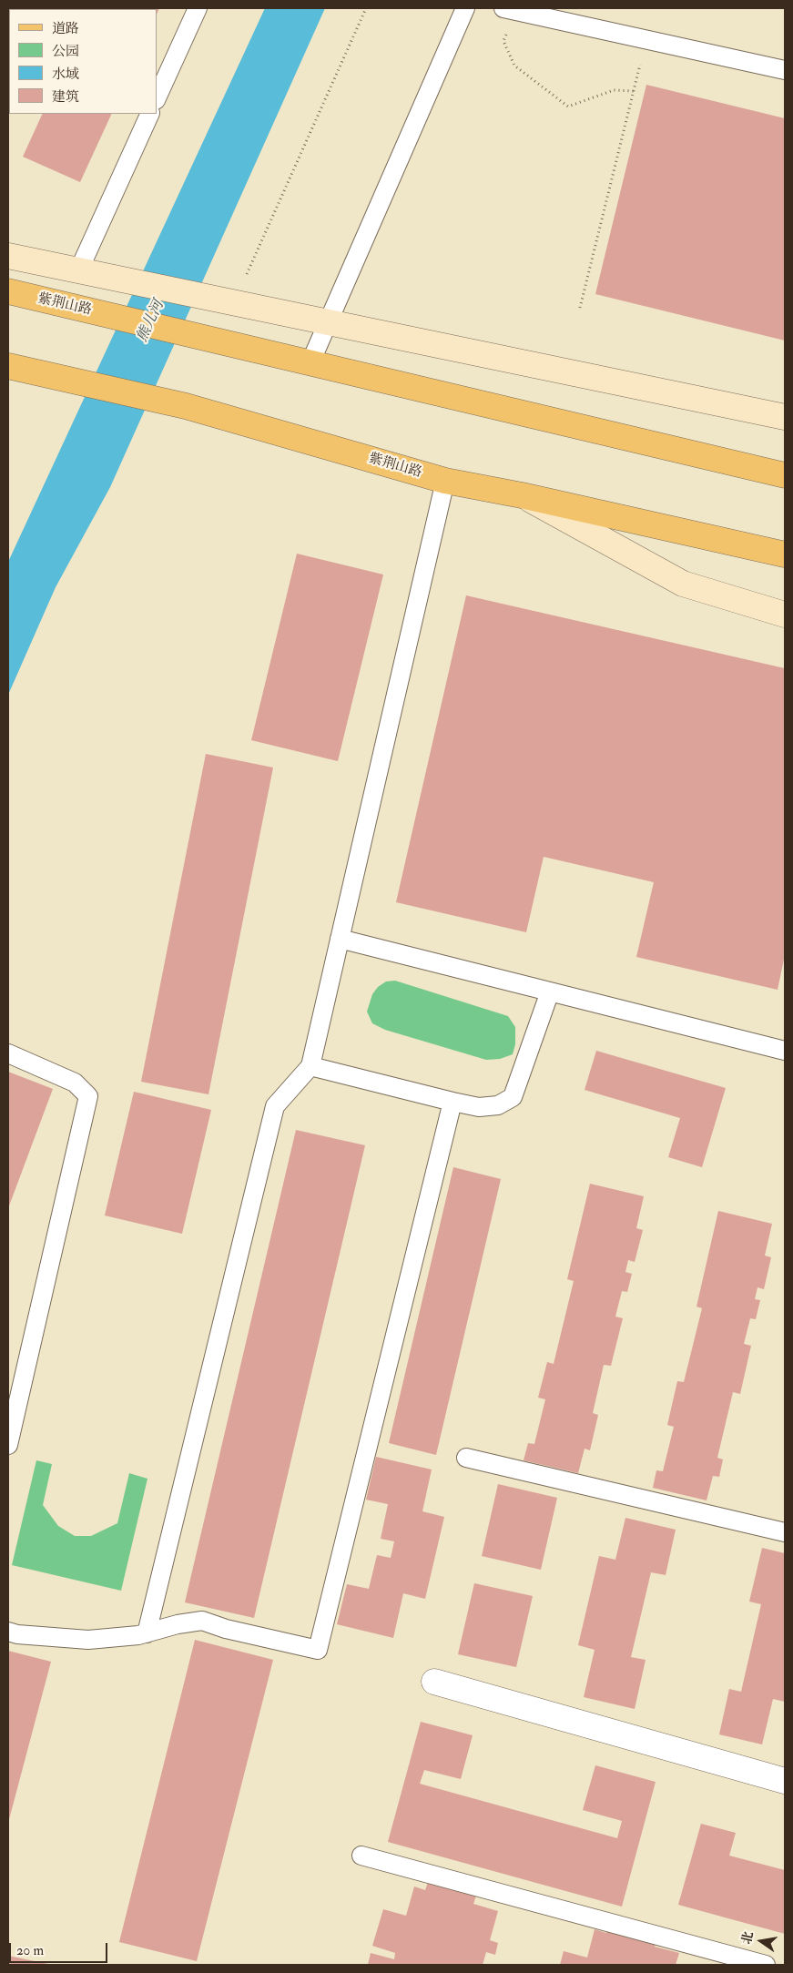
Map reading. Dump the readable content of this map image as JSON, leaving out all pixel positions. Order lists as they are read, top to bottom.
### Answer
{
  "streets": {
    "main road": ["紫荆山路"]
  },
  "water": ["熊儿河"],
  "legend": [
    "道路",
    "公园",
    "水域",
    "建筑"
  ],
  "scale_bar": "20 m",
  "north": "left"
}
